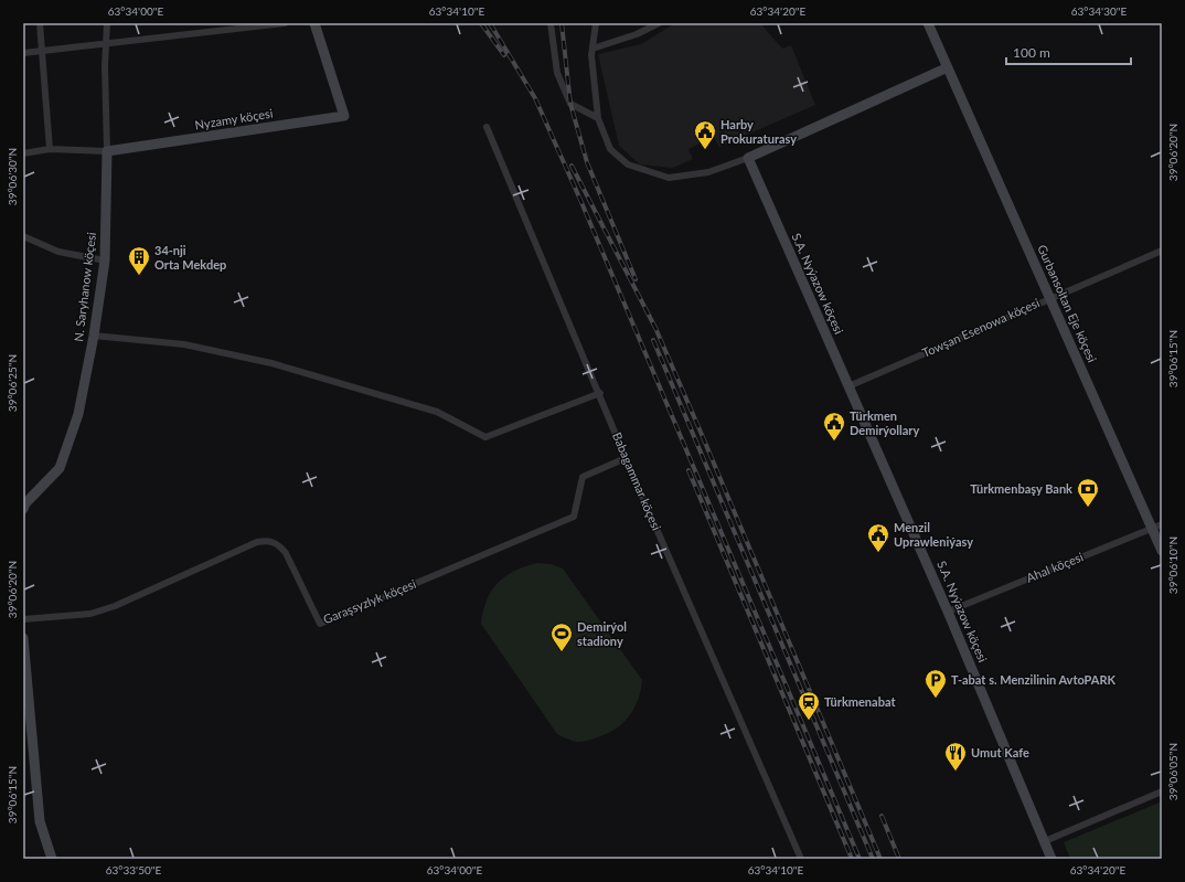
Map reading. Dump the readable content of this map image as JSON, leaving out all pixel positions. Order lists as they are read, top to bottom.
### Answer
{
  "streets": {
    "street": [
      "Nyzamy köçesi",
      "S.A. Nyýazow köçesi",
      "N. Saryhanow köçesi",
      "Gurbansoltan Eje köçesi",
      "Towşan Esenowa köçesi",
      "Babagammar köçesi",
      "Ahal köçesi",
      "Garaşsyzlyk köçesi"
    ]
  },
  "crossings": [
    ["Nyzamy köçesi", "N. Saryhanow köçesi"],
    ["S.A. Nyýazow köçesi", "Towşan Esenowa köçesi"],
    ["S.A. Nyýazow köçesi", "Ahal köçesi"],
    ["Gurbansoltan Eje köçesi", "Towşan Esenowa köçesi"],
    ["Gurbansoltan Eje köçesi", "Ahal köçesi"],
    ["Babagammar köçesi", "Garaşsyzlyk köçesi"]
  ],
  "places": {
    "public building": ["Harby Prokuraturasy", "Türkmen Demirýollary", "Menzil Uprawleniýasy"],
    "building": ["34-nji Orta Mekdep"],
    "bank": ["Türkmenbaşy Bank"],
    "sports": ["Demirýol stadiony"],
    "parking": ["T-abat s. Menzilinin AvtoPARK"],
    "station": ["Türkmenabat"],
    "restaurant": ["Umut Kafe"]
  },
  "scale_bar": "100 m",
  "coordinates": [
    "63°34'00\"E",
    "63°34'10\"E",
    "63°34'20\"E",
    "63°34'30\"E",
    "39°06'20\"N",
    "39°06'30\"N",
    "39°06'15\"N",
    "39°06'25\"N",
    "39°06'10\"N",
    "39°06'05\"N",
    "63°33'50\"E"
  ]
}
